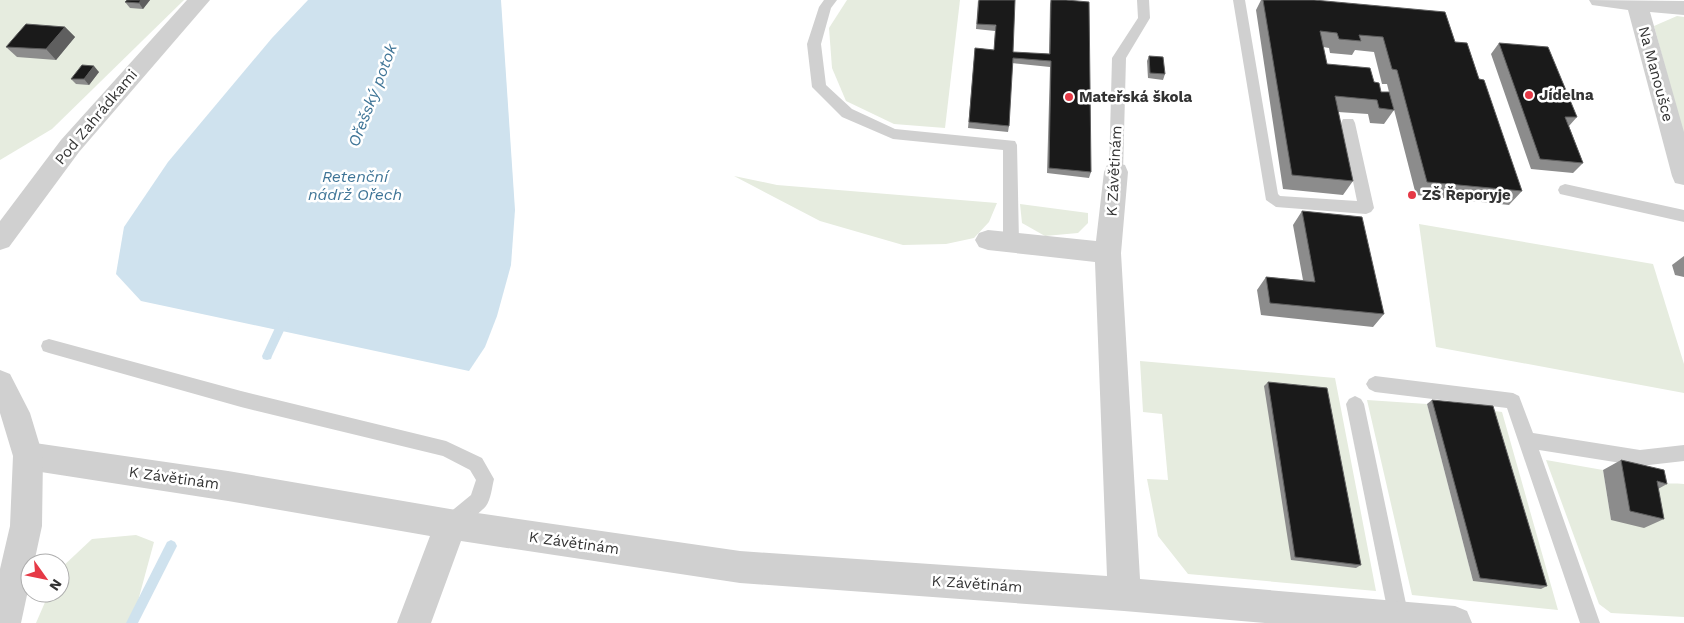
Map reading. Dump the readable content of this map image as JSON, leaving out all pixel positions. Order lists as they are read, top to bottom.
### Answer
{
  "streets": {
    "street": ["Na Manoušce", "Pod Zahrádkami", "K Závětinám"]
  },
  "water": ["Ořešský potok", "Retenční nádrž Ořech"],
  "places": ["Jídelna", "Mateřská škola", "ZŠ Řeporyje"],
  "north": "bottom right"
}
